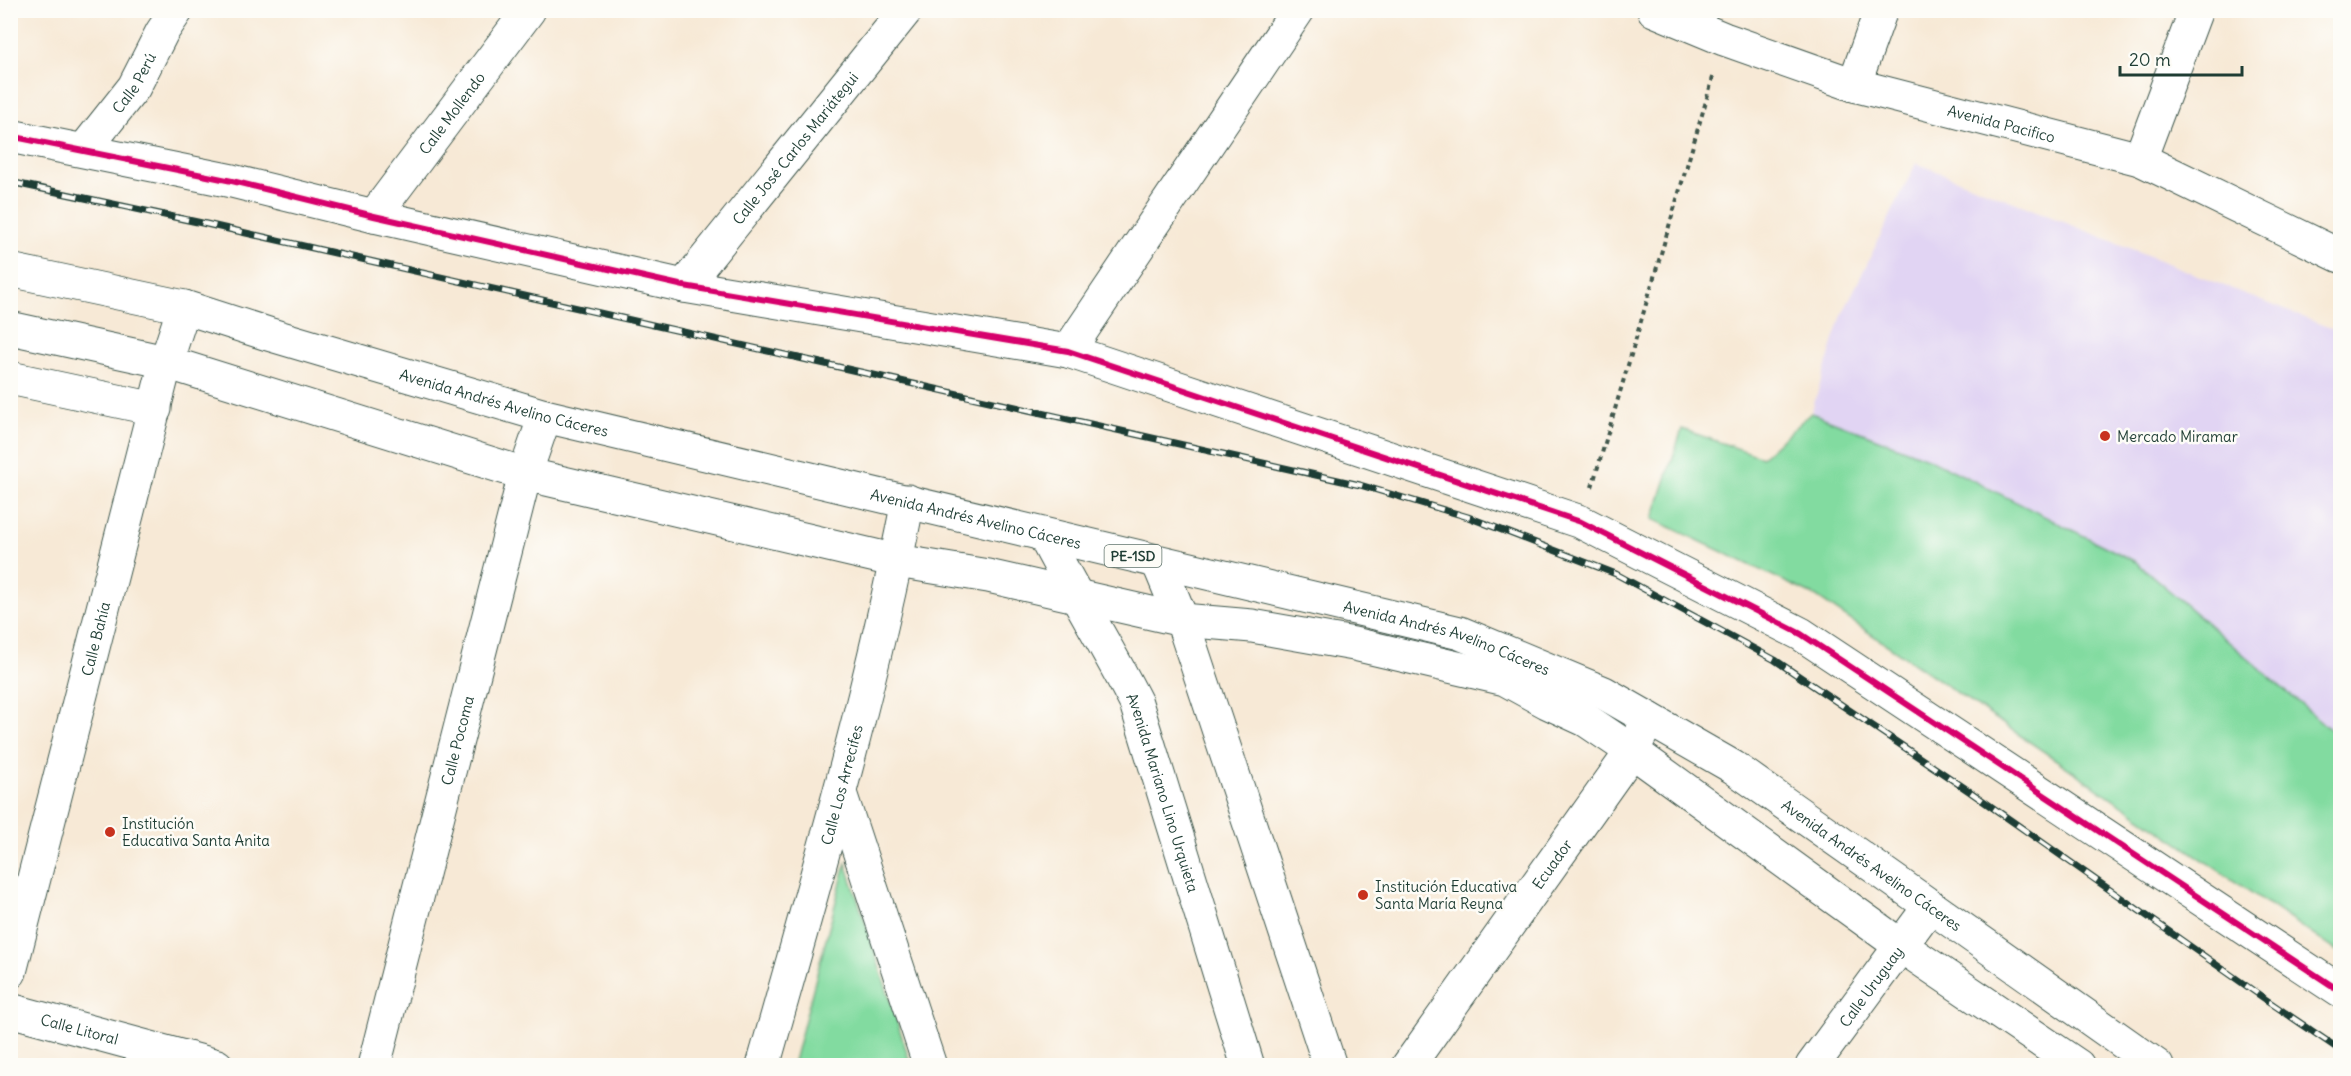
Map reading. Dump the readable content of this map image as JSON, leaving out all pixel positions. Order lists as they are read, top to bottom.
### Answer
{
  "streets": {
    "main road": [
      "Calle Perú",
      "Calle Mollendo",
      "Avenida Pacifico",
      "Calle José Carlos Mariátegui",
      "Avenida Andrés Avelino Cáceres",
      "PE-1SD",
      "Calle Bahía",
      "Calle Pocoma",
      "Calle Los Arrecifes",
      "Avenida Mariano Lino Urquieta",
      "Ecuador",
      "Calle Uruguay",
      "Calle Litoral"
    ]
  },
  "crossings": [
    ["Avenida Andrés Avelino Cáceres", "Calle Bahía"],
    ["Avenida Andrés Avelino Cáceres", "Calle Pocoma"],
    ["Avenida Andrés Avelino Cáceres", "Calle Los Arrecifes"],
    ["Avenida Andrés Avelino Cáceres", "Avenida Mariano Lino Urquieta"],
    ["Avenida Andrés Avelino Cáceres", "Ecuador"],
    ["Avenida Andrés Avelino Cáceres", "Calle Uruguay"]
  ],
  "places": ["Mercado Miramar", "Institución Educativa Santa Anita", "Institución Educativa Santa María Reyna"],
  "scale_bar": "20 m"
}
